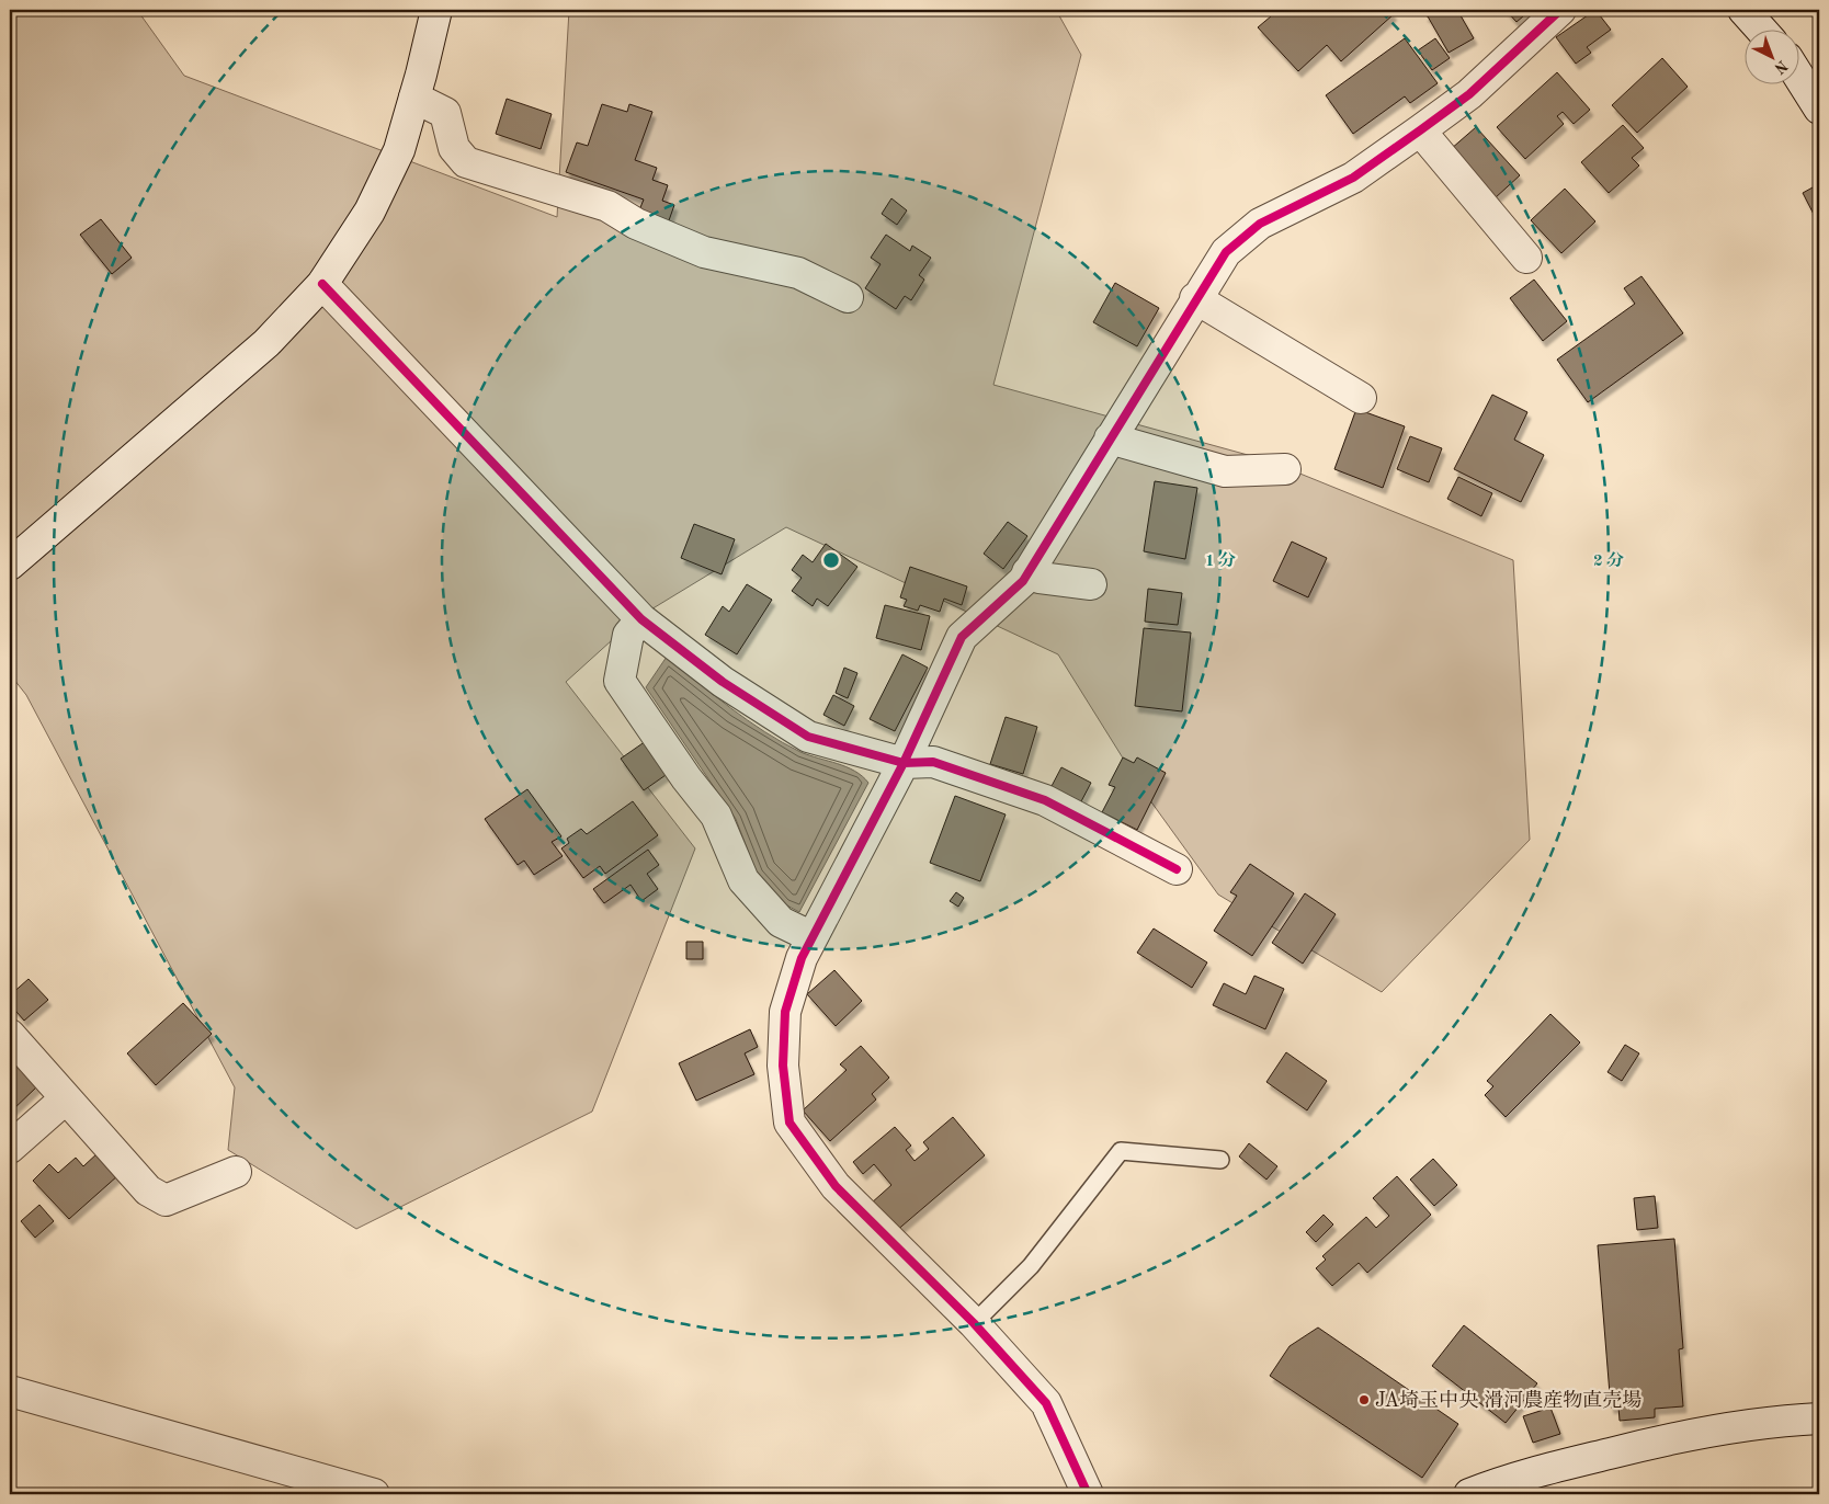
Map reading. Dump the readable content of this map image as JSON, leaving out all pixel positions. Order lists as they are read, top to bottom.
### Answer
{
  "places": ["JA埼玉中央 滑河農産物直売場"],
  "north": "bottom right",
  "rings": ["1 分", "2 分"]
}
